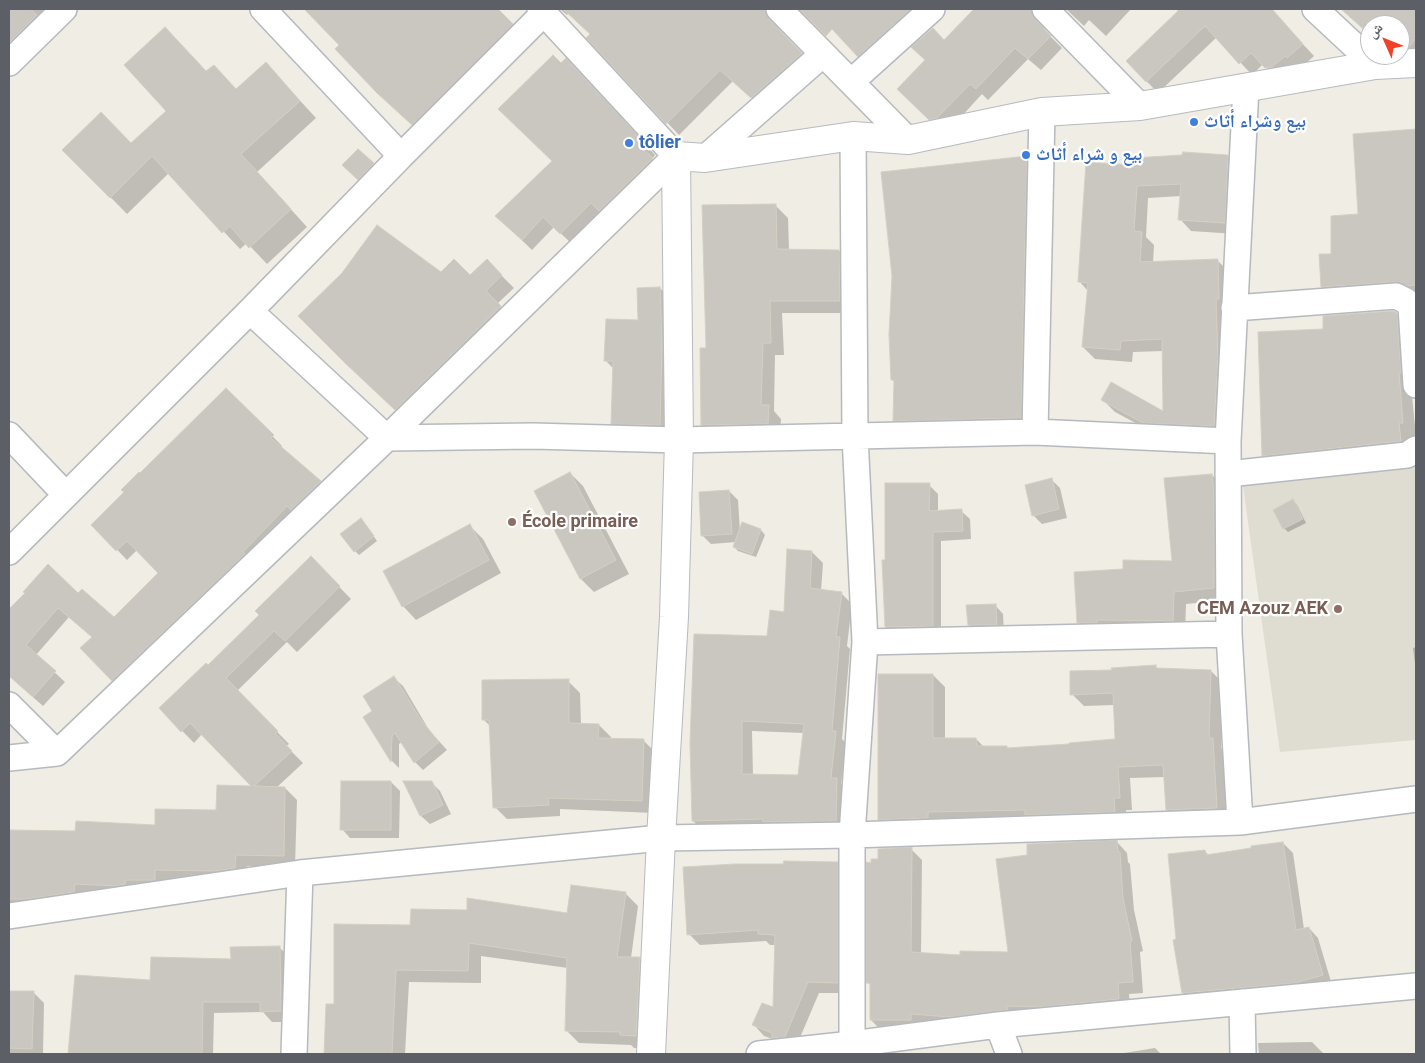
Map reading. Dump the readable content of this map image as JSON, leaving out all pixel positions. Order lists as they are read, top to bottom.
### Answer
{
  "places": [
    "بيع وشراء أثاث",
    "tôlier",
    "بيع و شراء أثاث",
    "École primaire",
    "CEM Azouz AEK"
  ],
  "north": "top left"
}
